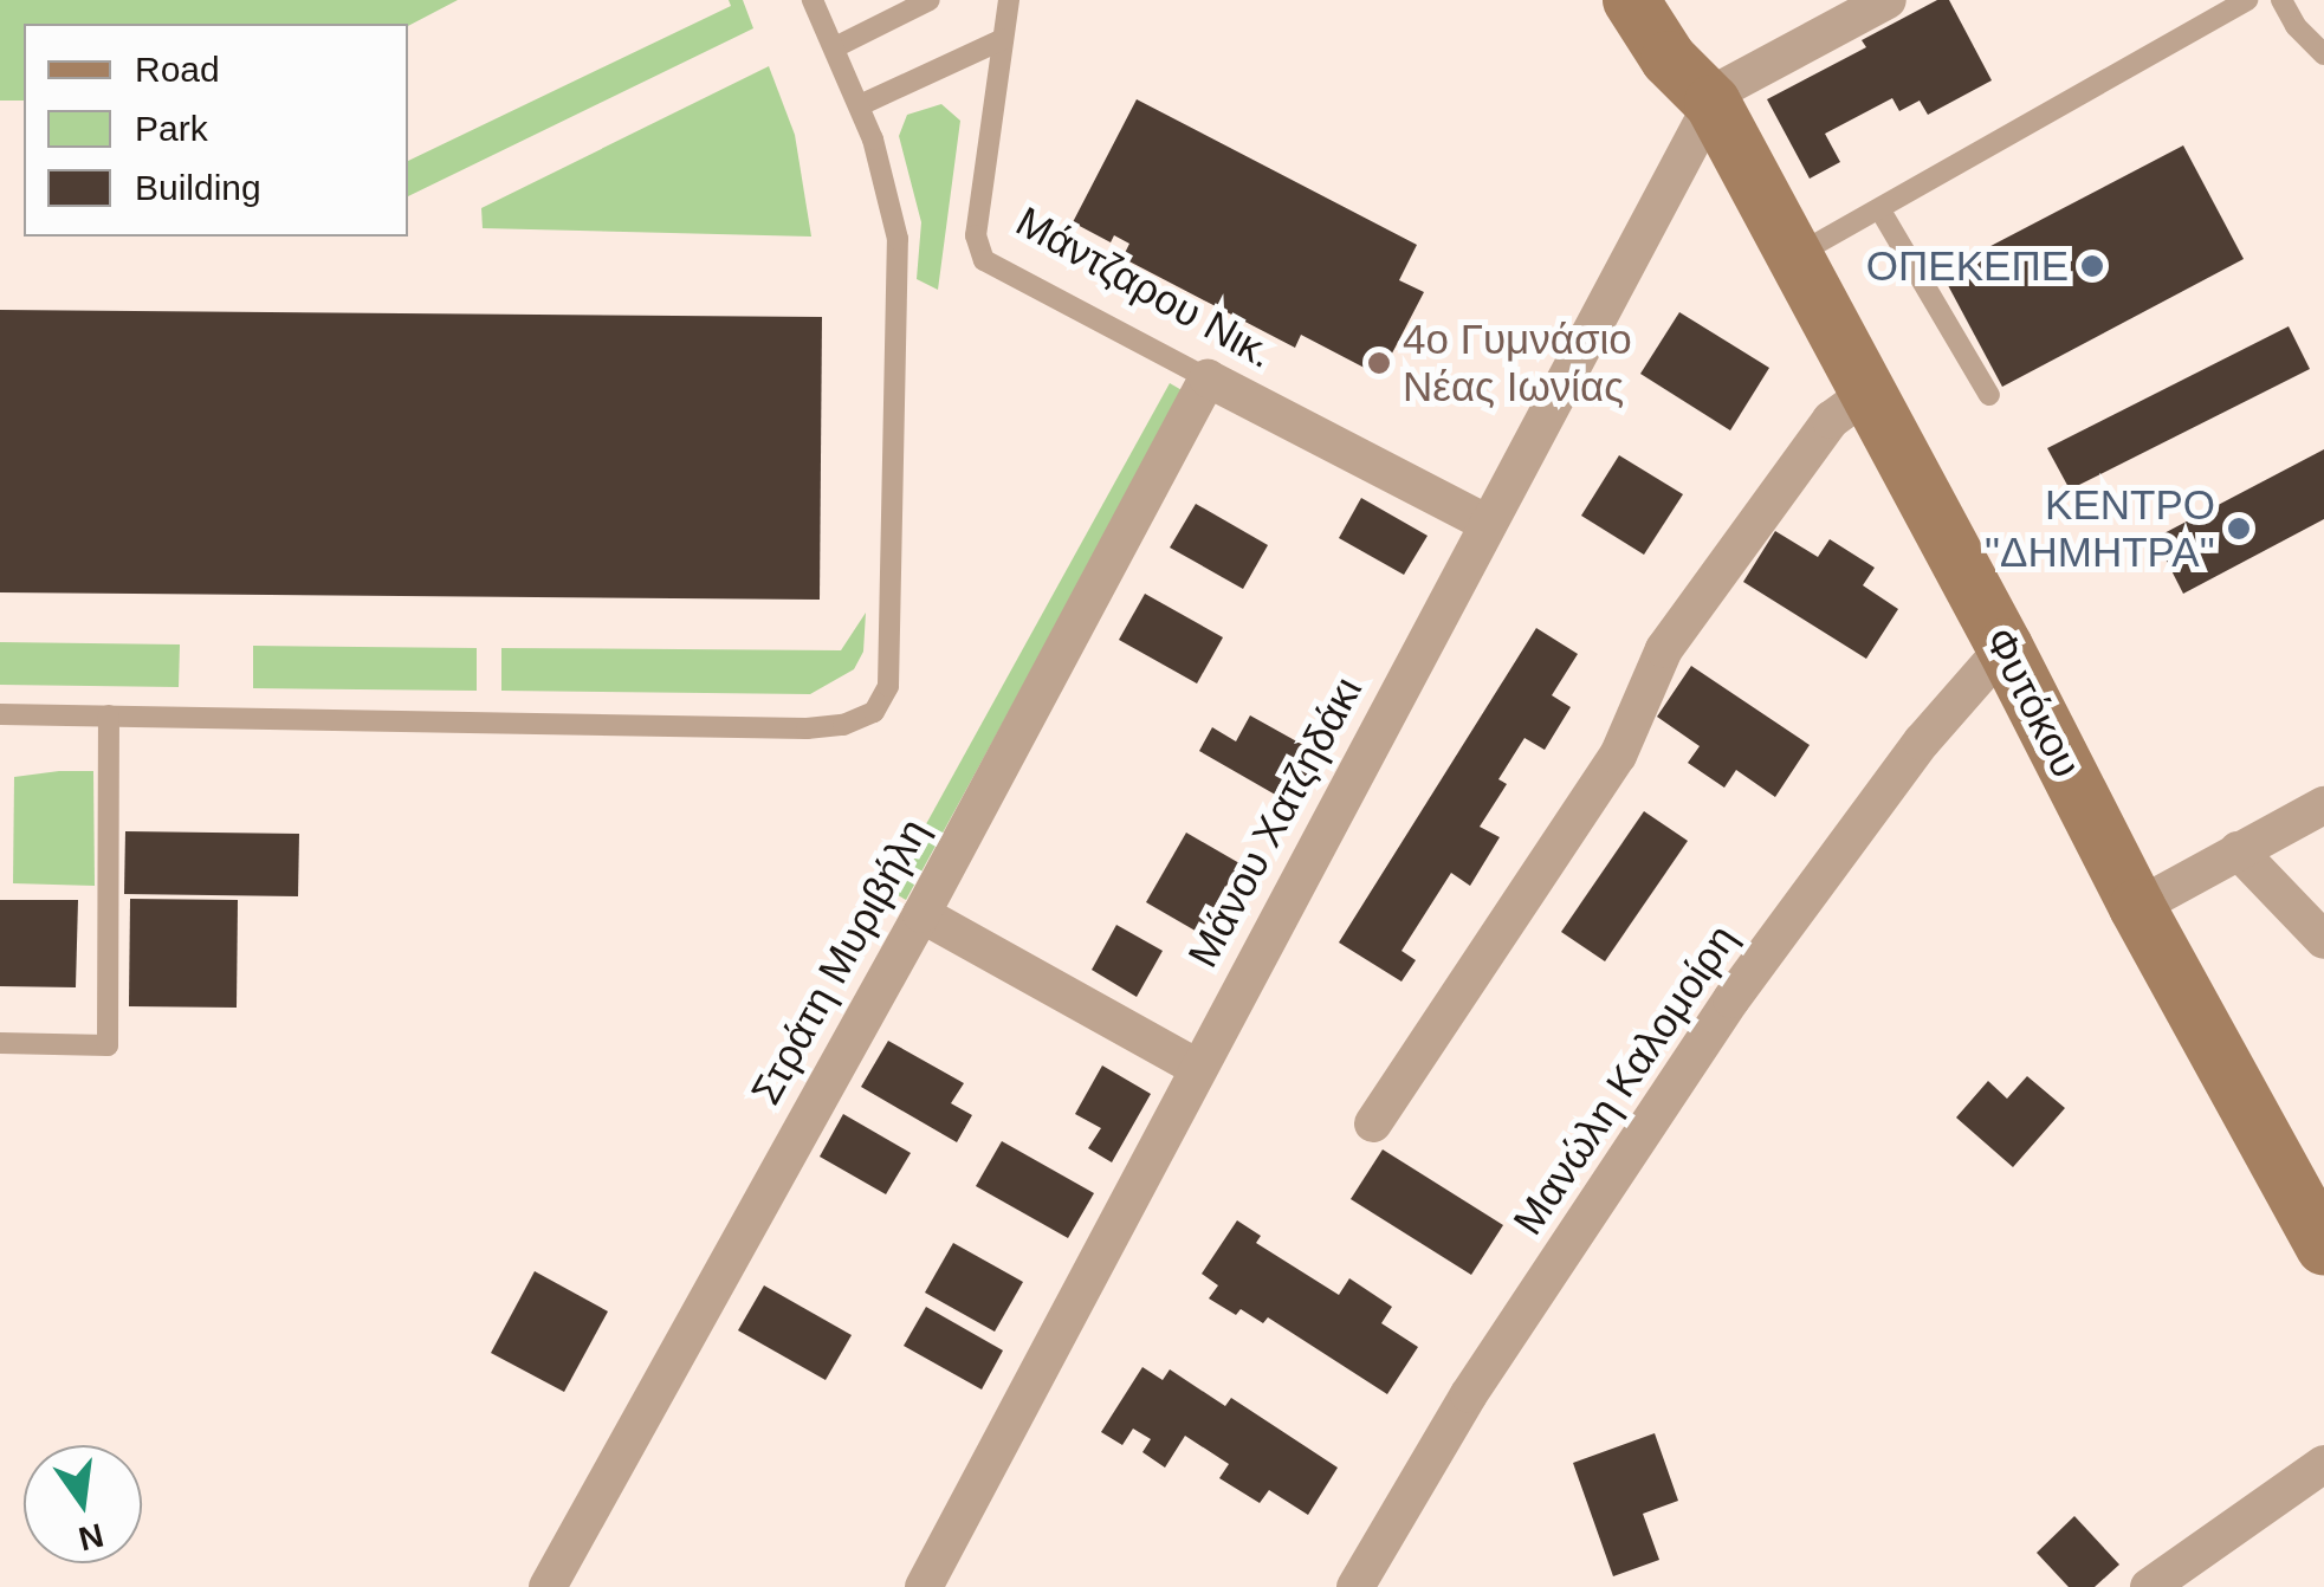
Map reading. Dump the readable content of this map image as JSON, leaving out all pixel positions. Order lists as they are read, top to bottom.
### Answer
{
  "streets": {
    "street": [
      "Μάντζαρου Νικ.",
      "Φυτόκου",
      "Μάνου Χατζηδάκι",
      "Στράτη Μυριβήλη",
      "Μανώλη Καλομοίρη"
    ]
  },
  "crossings": [
    ["Μάντζαρου Νικ.", "Μάνου Χατζηδάκι"],
    ["Μάντζαρου Νικ.", "Στράτη Μυριβήλη"],
    ["Φυτόκου", "Μάνου Χατζηδάκι"],
    ["Φυτόκου", "Μανώλη Καλομοίρη"]
  ],
  "places": ["ΟΠΕΚΕΠΕ", "4ο Γυμνάσιο Νέας Ιωνίας", "ΚΕΝΤΡΟ ''ΔΗΜΗΤΡΑ''"],
  "legend": ["Road", "Park", "Building"],
  "north": "bottom"
}
